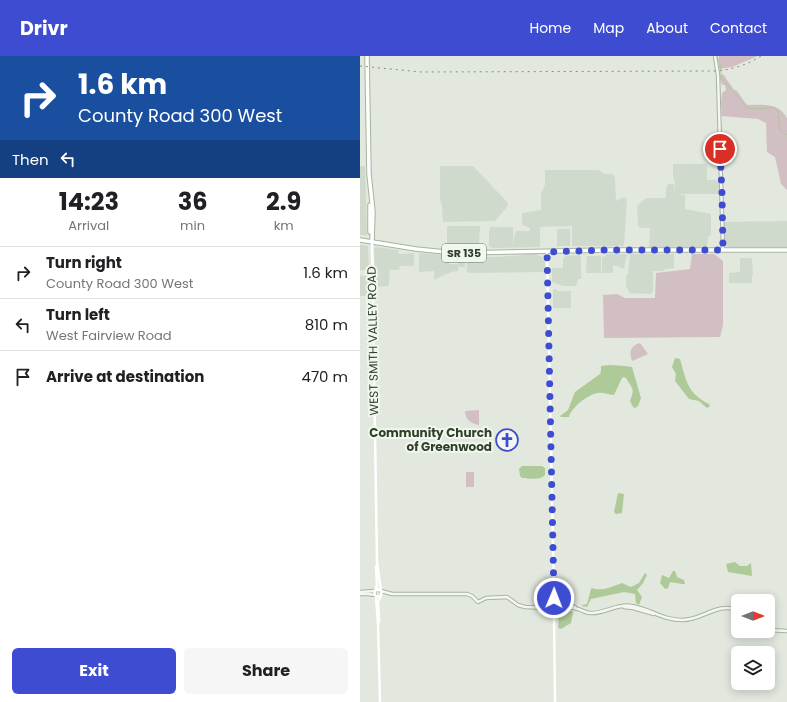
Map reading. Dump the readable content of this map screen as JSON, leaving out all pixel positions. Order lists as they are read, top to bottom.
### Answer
{
  "streets": {
    "main road": ["SR 135", "WEST SMITH VALLEY ROAD"]
  },
  "crossings": [
    ["SR 135", "WEST SMITH VALLEY ROAD"]
  ],
  "places": {
    "church": ["Community Church of Greenwood"]
  },
  "north": "right",
  "page": {
    "header": "Drivr",
    "nav": [
      "Home",
      "Map",
      "About",
      "Contact"
    ],
    "turn": ["1.6 km", "County Road 300 West"],
    "then": "Then",
    "eta": [
      "14:23",
      "Arrival",
      "36",
      "min",
      "2.9",
      "km"
    ],
    "list": [
      {
        "name": "Turn right",
        "note": "County Road 300 West",
        "value": "1.6 km"
      },
      {
        "name": "Turn left",
        "note": "West Fairview Road",
        "value": "810 m"
      },
      {
        "name": "Arrive at destination",
        "value": "470 m"
      }
    ],
    "buttons": ["Exit", "Share"]
  }
}
